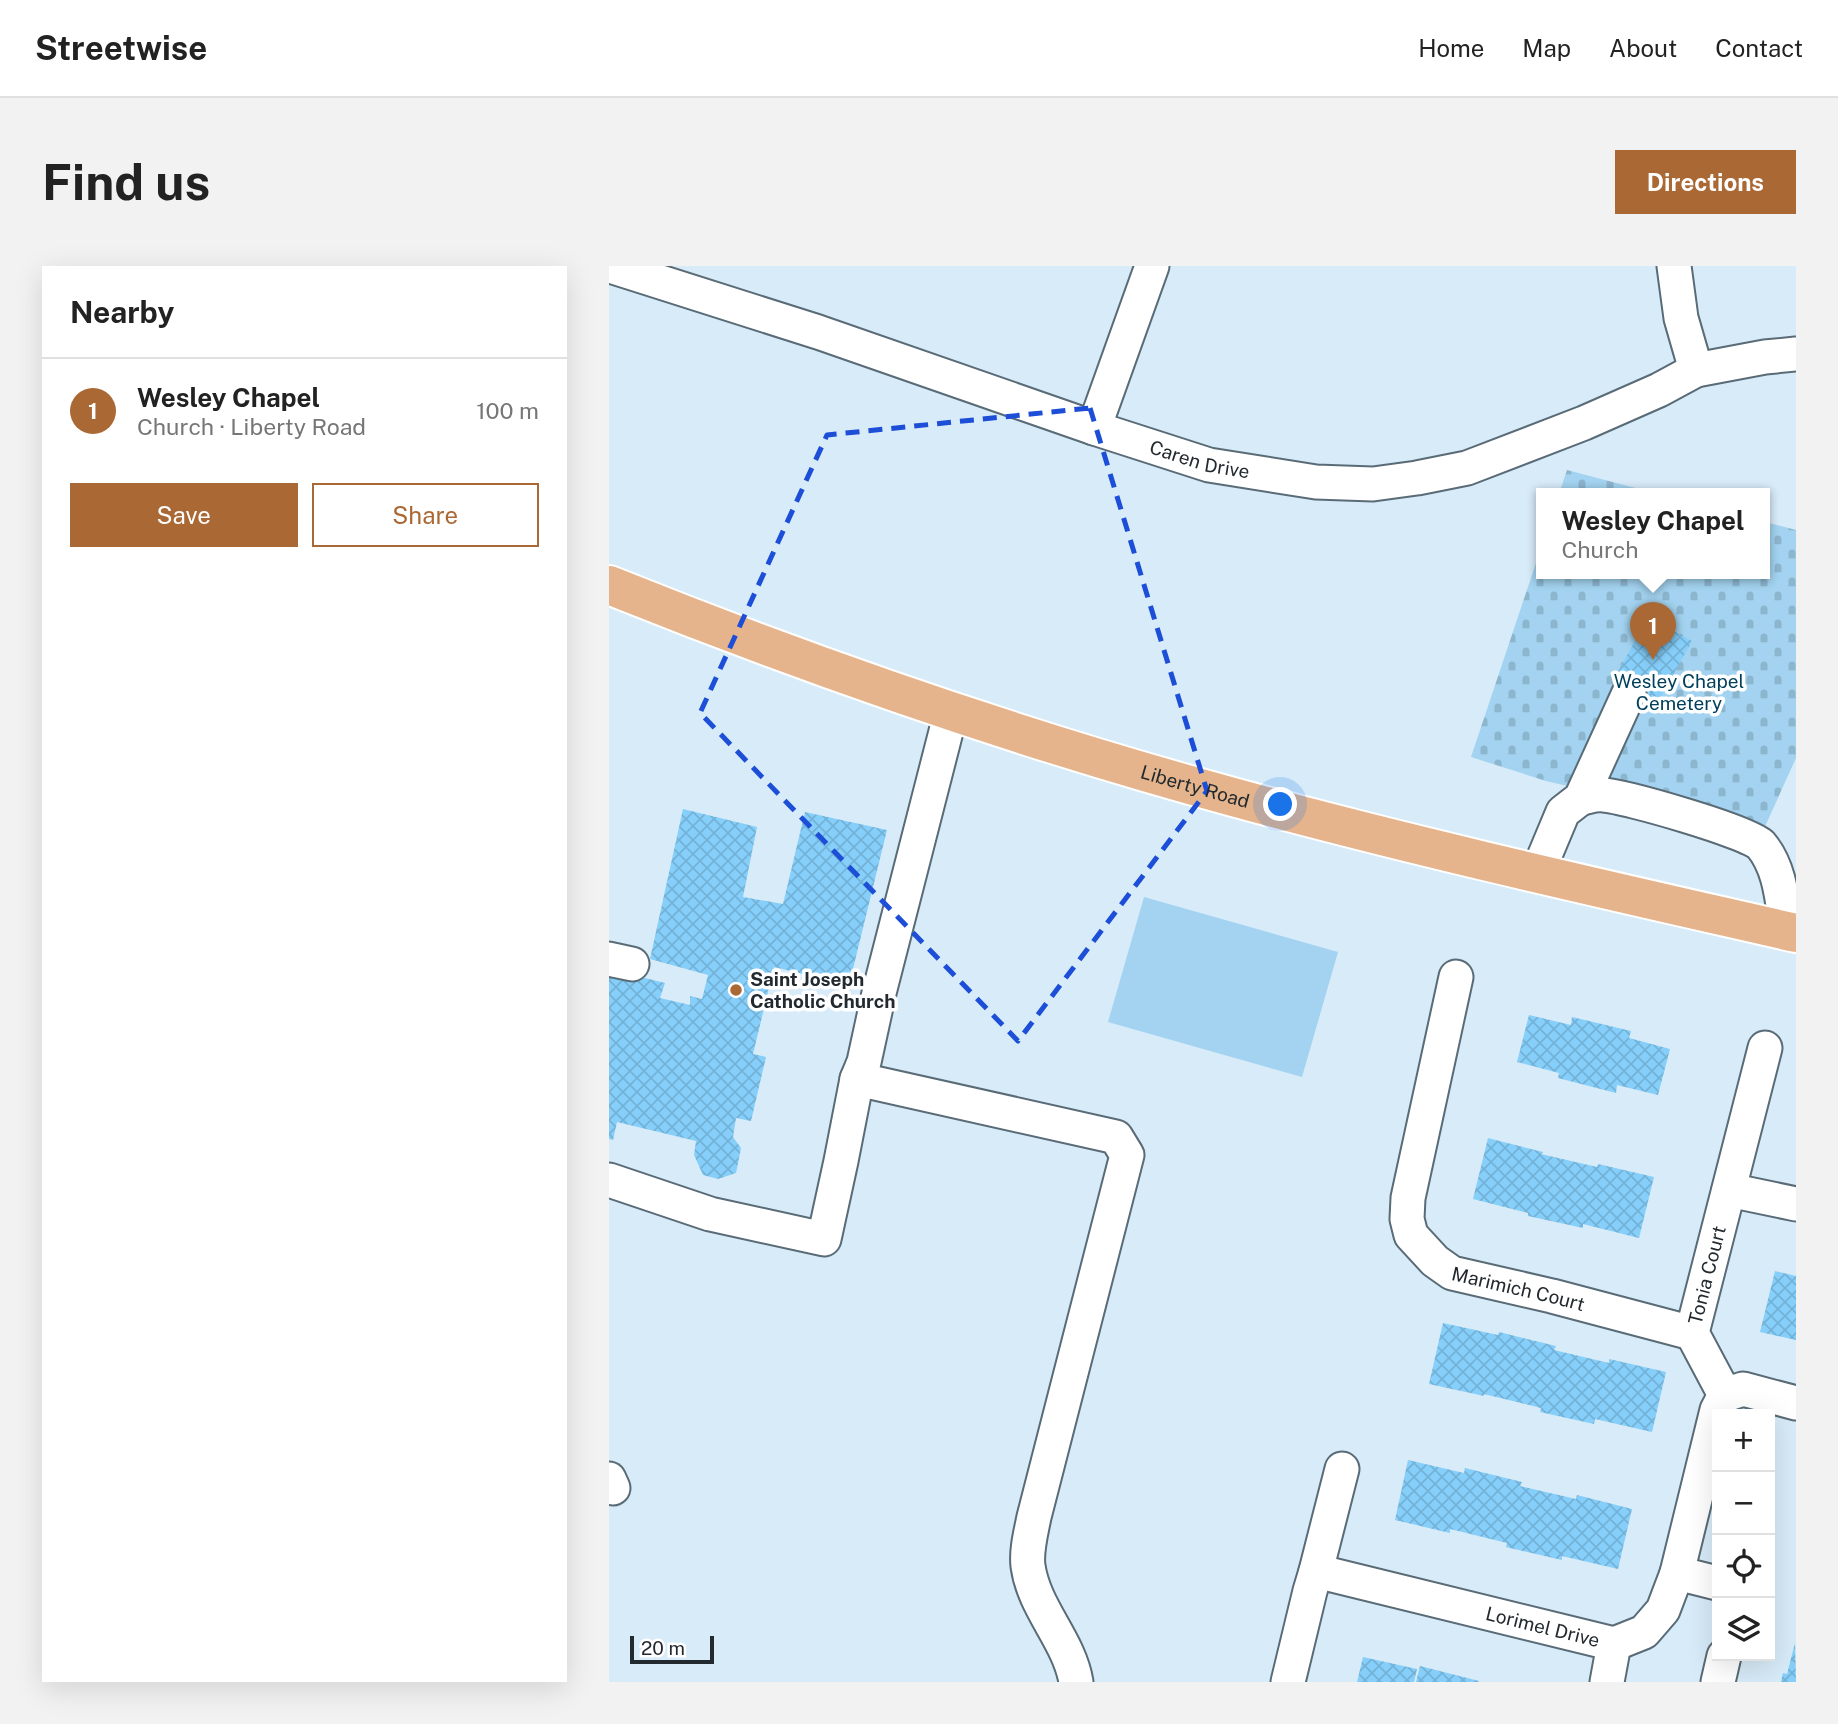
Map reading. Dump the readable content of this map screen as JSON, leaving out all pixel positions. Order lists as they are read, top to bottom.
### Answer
{
  "streets": {
    "main road": ["Liberty Road"],
    "street": [
      "Caren Drive",
      "Tonia Court",
      "Marimich Court",
      "Lorimel Drive"
    ]
  },
  "crossings": [
    ["Tonia Court", "Marimich Court"],
    ["Tonia Court", "Lorimel Drive"]
  ],
  "parks": ["Wesley Chapel Cemetery"],
  "places": ["Saint Joseph Catholic Church"],
  "scale_bar": "20 m",
  "page": {
    "header": "Streetwise",
    "nav": [
      "Home",
      "Map",
      "About",
      "Contact"
    ],
    "buttons": [
      "Directions",
      ["Save", "Share"]
    ],
    "title": "Find us",
    "heading": "Nearby",
    "list": [
      {
        "mark": "1",
        "name": "Wesley Chapel",
        "note": "Church · Liberty Road",
        "value": "100 m"
      }
    ],
    "popup": ["Wesley Chapel", "Church"],
    "pins": "1",
    "map_buttons": ["+", "−"],
    "scale": "20 m"
  }
}
